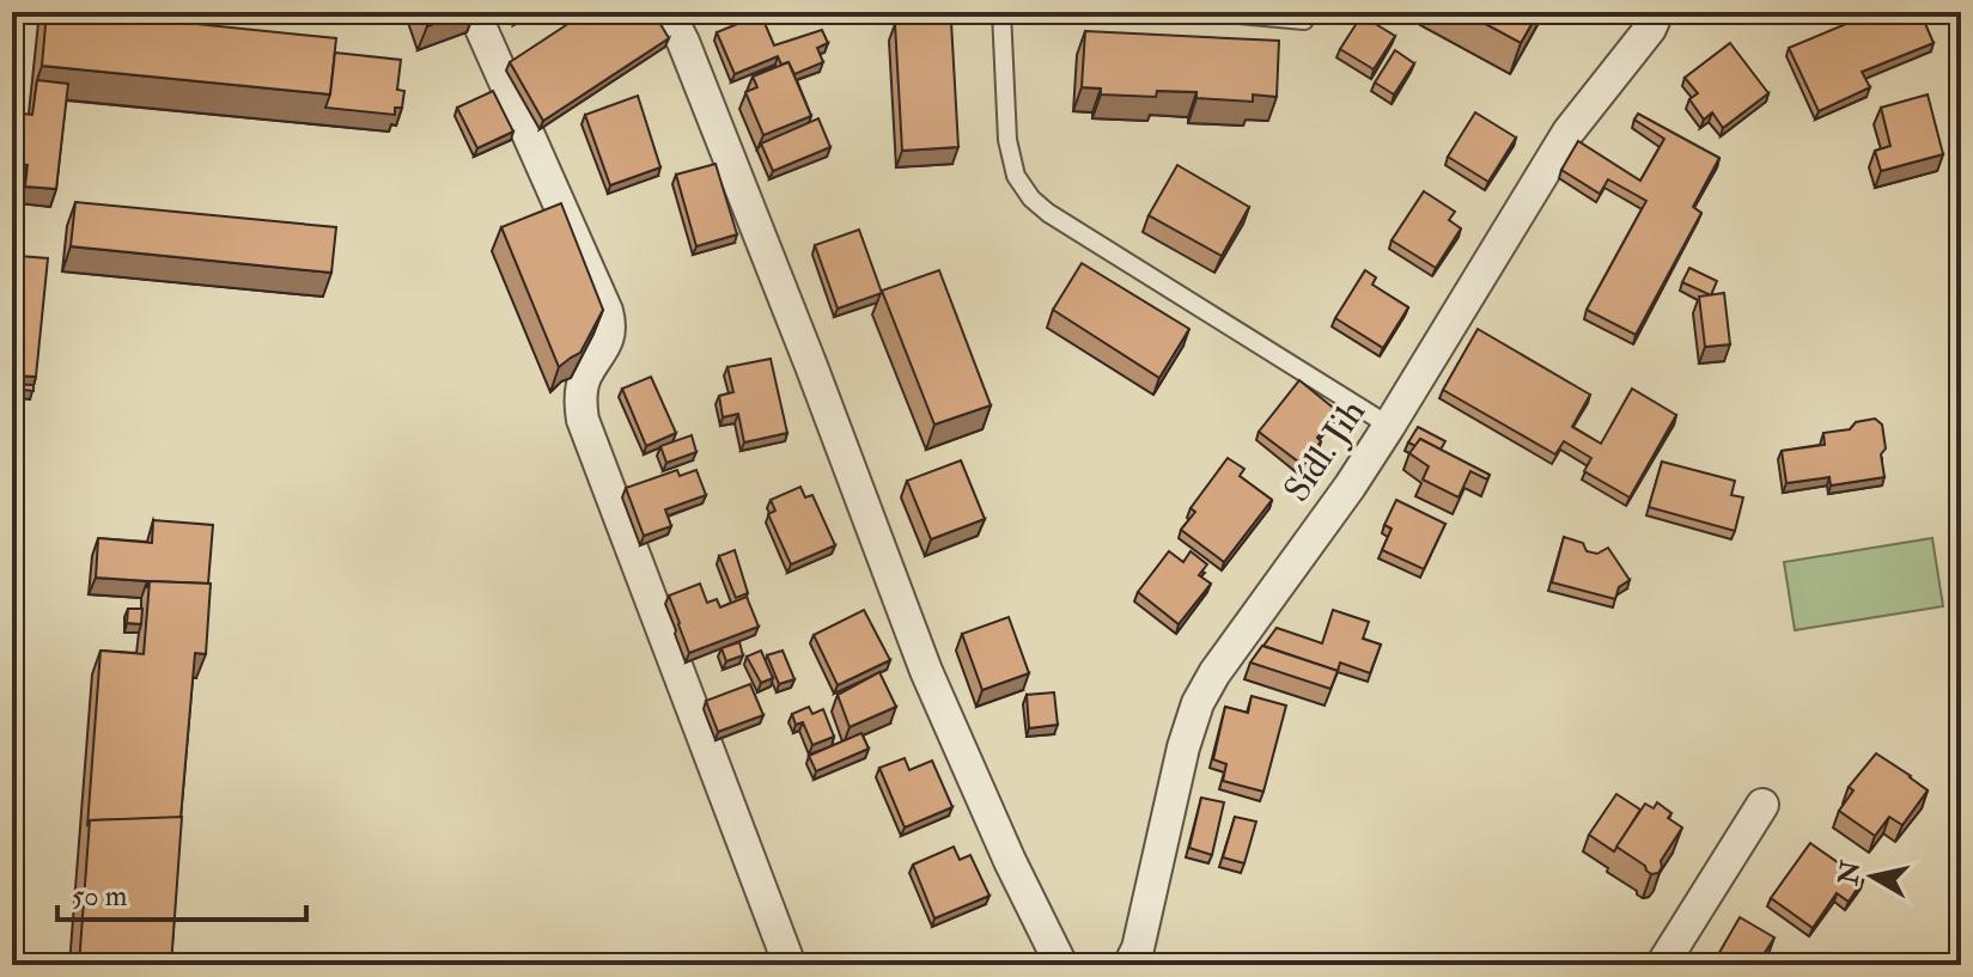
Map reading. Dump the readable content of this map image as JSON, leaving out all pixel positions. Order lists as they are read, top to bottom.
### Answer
{
  "streets": {
    "street": ["Sídl. Jih"]
  },
  "scale_bar": "50 m",
  "north": "left"
}
